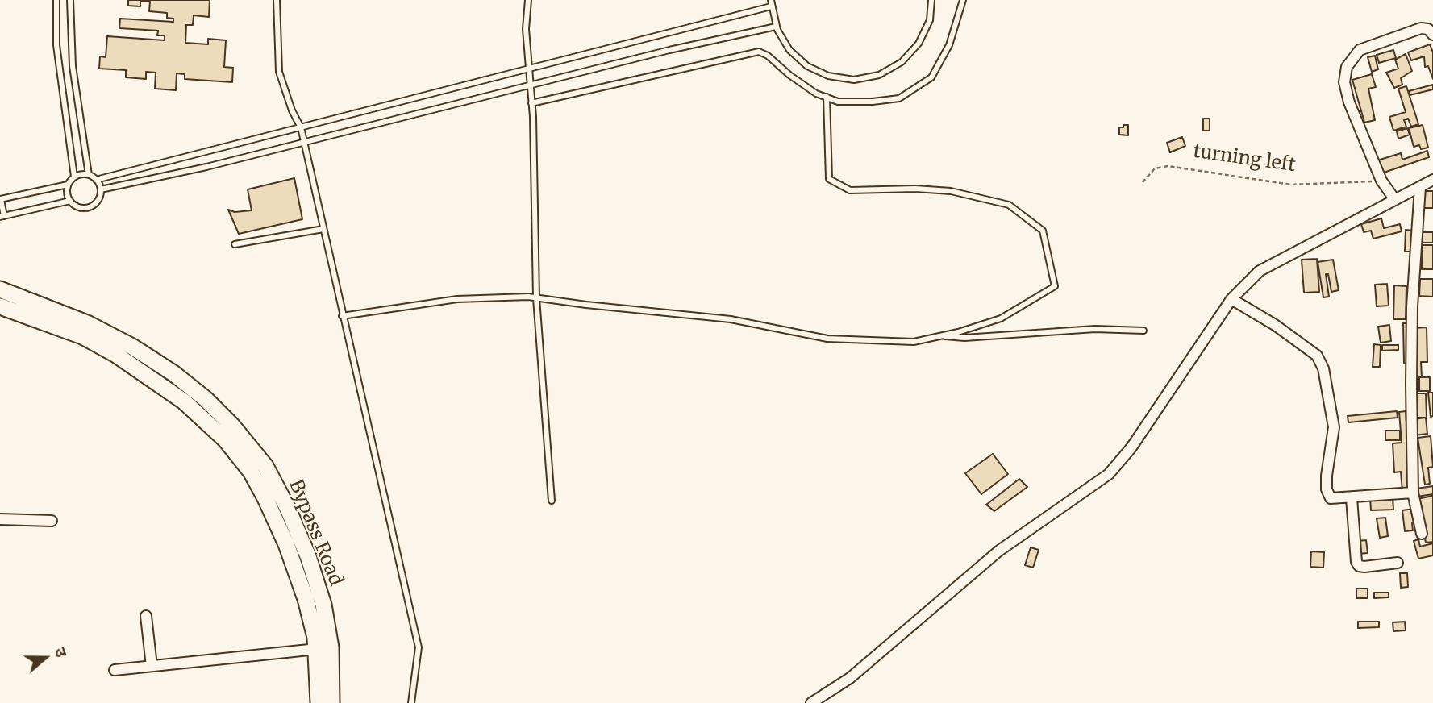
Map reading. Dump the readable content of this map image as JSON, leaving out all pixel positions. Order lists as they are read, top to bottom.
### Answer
{
  "streets": {
    "main road": ["Bypass Road"],
    "path": ["turning left"]
  },
  "north": "right"
}
